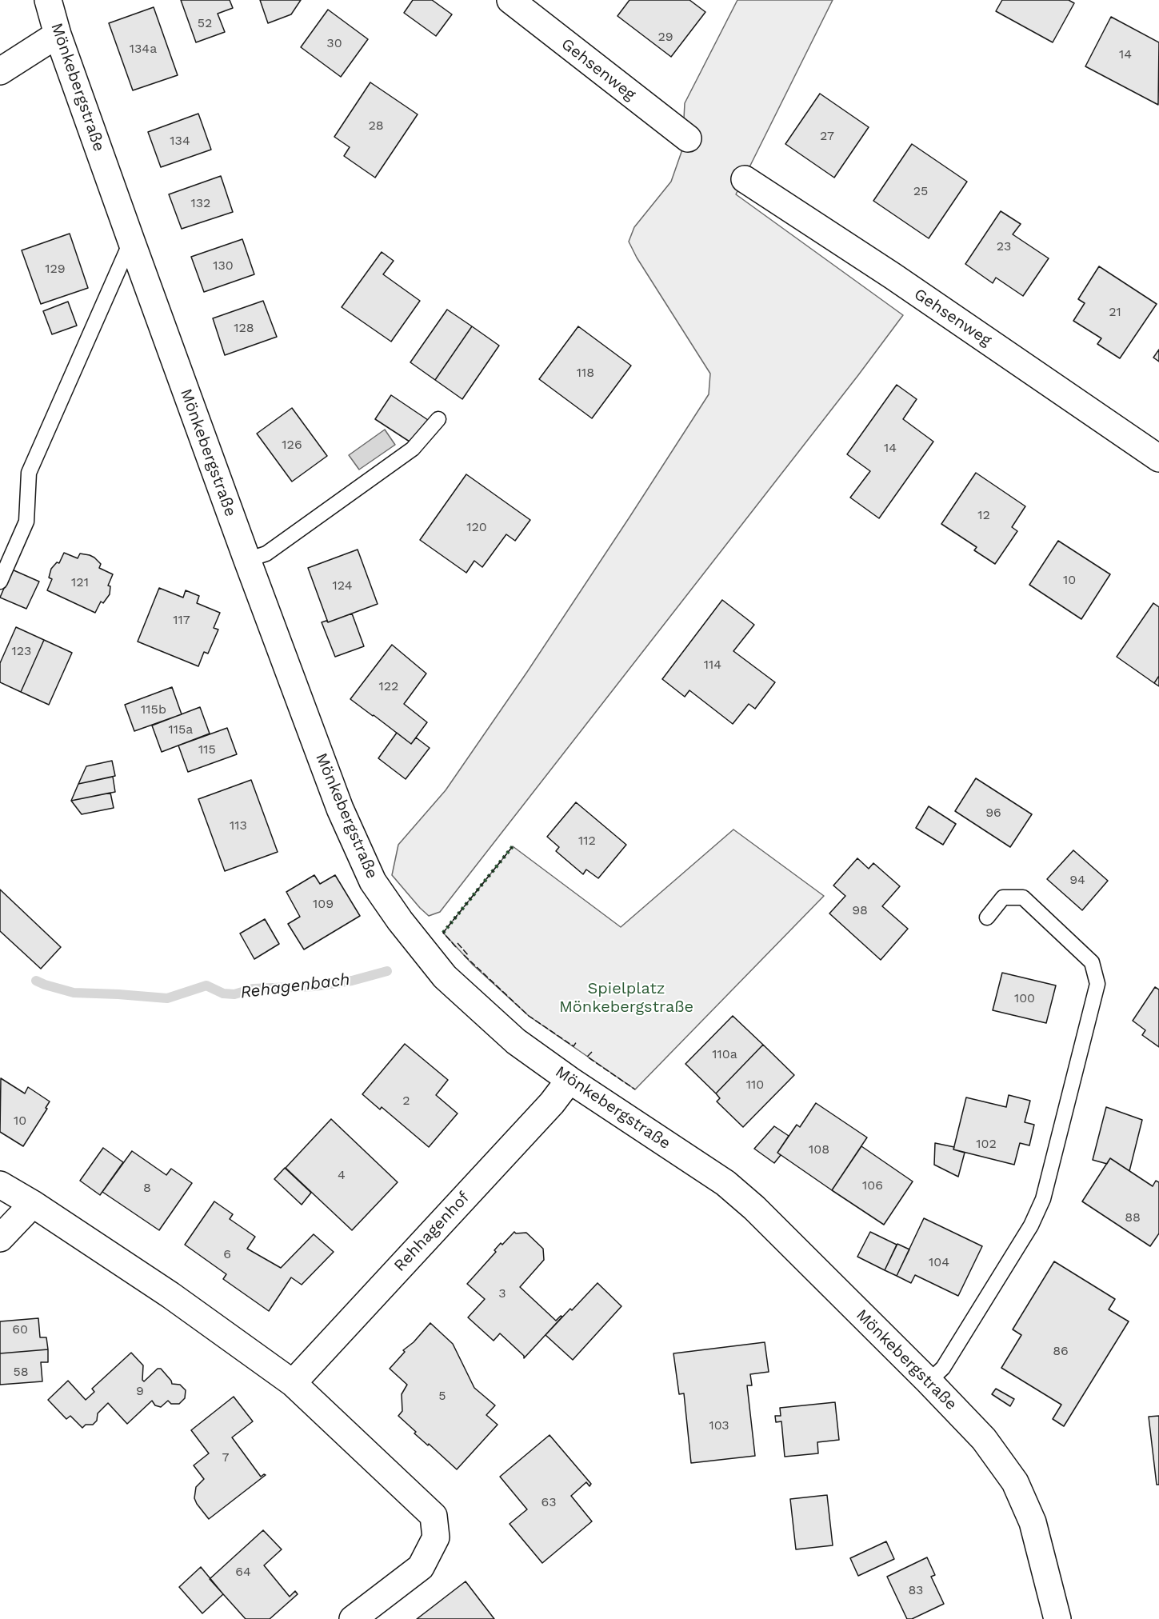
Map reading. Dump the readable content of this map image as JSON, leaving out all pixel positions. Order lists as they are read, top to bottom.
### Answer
{
  "streets": {
    "street": ["Gehsenweg", "Mönkebergstraße", "Rehhagenhof"]
  },
  "crossings": [
    ["Mönkebergstraße", "Rehhagenhof"]
  ],
  "water": ["Rehagenbach"],
  "parks": ["Spielplatz Mönkebergstraße"],
  "house_numbers": [
    "52",
    "29",
    "30",
    "134a",
    "14",
    "28",
    "27",
    "134",
    "25",
    "132",
    "23",
    "130",
    "129",
    "21",
    "128",
    "118",
    "126",
    "14",
    "12",
    "120",
    "10",
    "121",
    "124",
    "117",
    "123",
    "114",
    "122",
    "115b",
    "115a",
    "115",
    "96",
    "113",
    "112",
    "94",
    "109",
    "98",
    "100",
    "110a",
    "110",
    "2",
    "10",
    "102",
    "108",
    "4",
    "106",
    "8",
    "88",
    "6",
    "104",
    "3",
    "60",
    "86",
    "58",
    "9",
    "5",
    "103",
    "7",
    "63",
    "64",
    "83"
  ]
}
